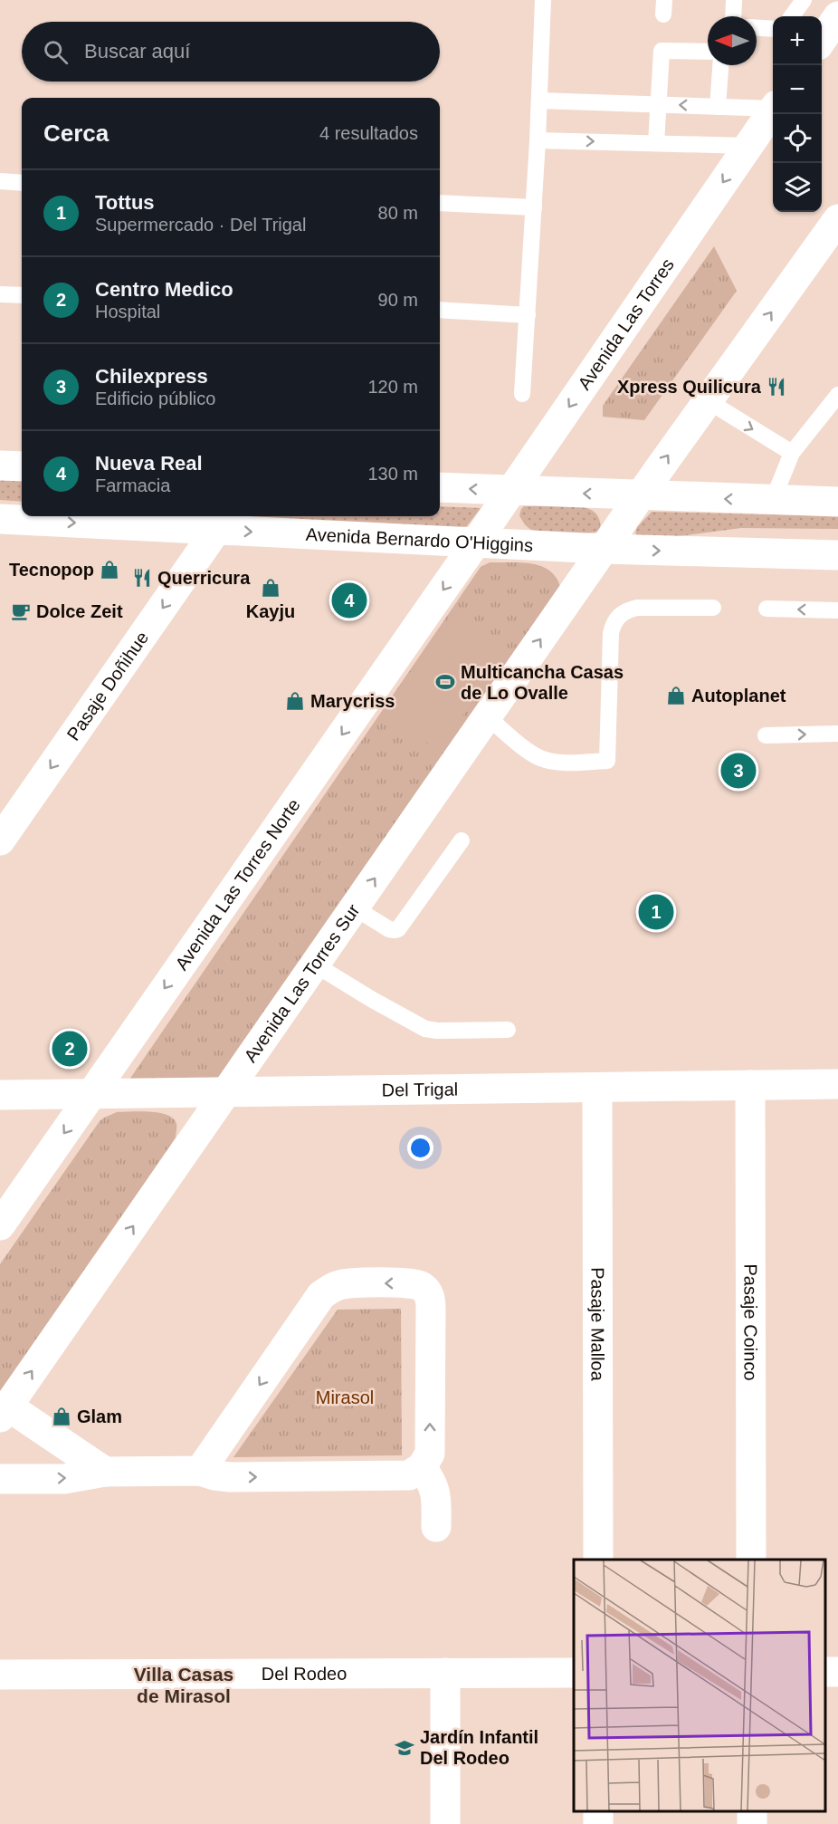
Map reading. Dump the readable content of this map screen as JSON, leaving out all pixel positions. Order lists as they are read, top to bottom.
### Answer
{
  "streets": {
    "street": [
      "Avenida Las Torres",
      "Avenida Bernardo O'Higgins",
      "Pasaje Doñihue",
      "Avenida Las Torres Norte",
      "Avenida Las Torres Sur",
      "Del Trigal",
      "Pasaje Coinco",
      "Pasaje Malloa",
      "Del Rodeo"
    ]
  },
  "crossings": [
    ["Avenida Las Torres", "Avenida Bernardo O'Higgins"],
    ["Avenida Las Torres", "Avenida Las Torres Norte"],
    ["Avenida Bernardo O'Higgins", "Pasaje Doñihue"],
    ["Avenida Bernardo O'Higgins", "Avenida Las Torres Norte"],
    ["Avenida Bernardo O'Higgins", "Avenida Las Torres Sur"],
    ["Avenida Las Torres Norte", "Del Trigal"],
    ["Avenida Las Torres Sur", "Del Trigal"],
    ["Del Trigal", "Pasaje Coinco"],
    ["Del Trigal", "Pasaje Malloa"]
  ],
  "one_way": ["Pasaje Doñihue", "Avenida Las Torres Norte", "Avenida Las Torres Sur"],
  "districts": ["Villa Casas de Mirasol"],
  "parks": ["Mirasol"],
  "places": {
    "restaurant": ["Xpress Quilicura", "Querricura"],
    "shop": [
      "Tecnopop",
      "Kayju",
      "Autoplanet",
      "Marycriss",
      "Glam"
    ],
    "cafe": ["Dolce Zeit"],
    "sports": ["Multicancha Casas de Lo Ovalle"],
    "school or university": ["Jardín Infantil Del Rodeo"]
  },
  "north": "left",
  "page": {
    "map_buttons": ["+", "−"],
    "search": "Buscar aquí",
    "heading": ["Cerca", "4 resultados"],
    "list": [
      {
        "mark": "1",
        "name": "Tottus",
        "note": "Supermercado · Del Trigal",
        "value": "80 m"
      },
      {
        "mark": "2",
        "name": "Centro Medico",
        "note": "Hospital",
        "value": "90 m"
      },
      {
        "mark": "3",
        "name": "Chilexpress",
        "note": "Edificio público",
        "value": "120 m"
      },
      {
        "mark": "4",
        "name": "Nueva Real",
        "note": "Farmacia",
        "value": "130 m"
      }
    ],
    "pins": [
      "4",
      "3",
      "1",
      "2"
    ]
  }
}
